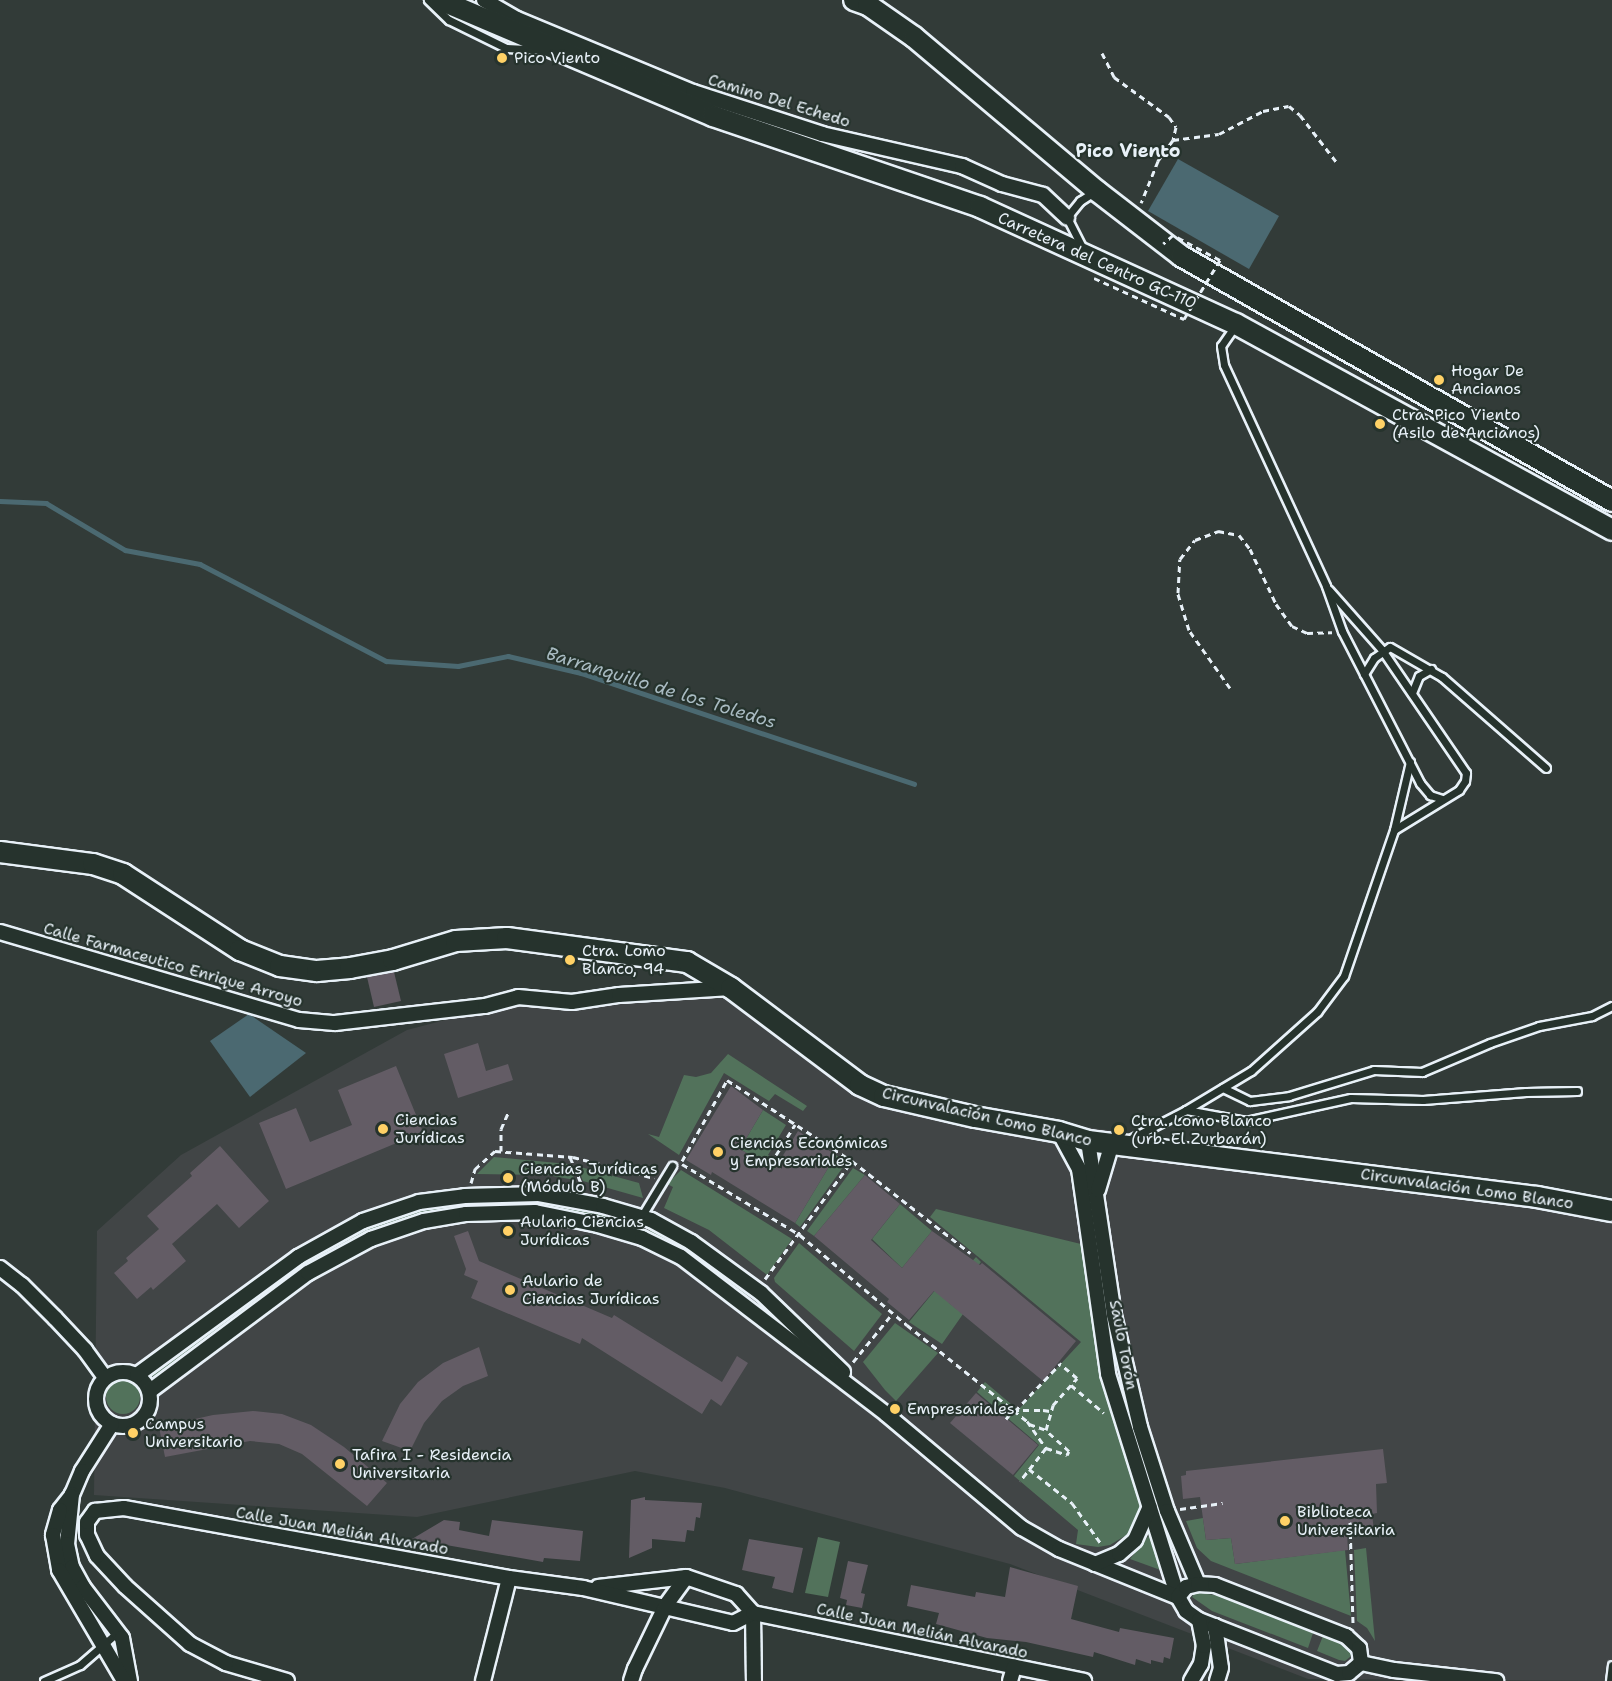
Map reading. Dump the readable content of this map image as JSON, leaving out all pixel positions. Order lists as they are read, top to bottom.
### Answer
{
  "streets": {
    "main road": ["Carretera del Centro GC-110", "Circunvalación Lomo Blanco"],
    "street": [
      "Camino Del Echedo",
      "Calle Farmaceutico Enrique Arroyo",
      "Saulo Torón",
      "Calle Juan Melián Alvarado"
    ]
  },
  "crossings": [
    ["Calle Farmaceutico Enrique Arroyo", "Circunvalación Lomo Blanco"],
    ["Circunvalación Lomo Blanco", "Saulo Torón"]
  ],
  "districts": ["Pico Viento"],
  "water": ["Barranquillo de los Toledos"],
  "places": [
    "Pico Viento",
    "Hogar De Ancianos",
    "Ctra. Pico Viento (Asilo de Ancianos)",
    "Ctra. Lomo Blanco, 94",
    "Ciencias Jurídicas",
    "Ctra. Lomo Blanco (urb. El Zurbarán)",
    "Ciencias Económicas y Empresariales",
    "Ciencias Jurídicas (Módulo B)",
    "Aulario Ciencias Jurídicas",
    "Aulario de Ciencias Jurídicas",
    "Empresariales",
    "Campus Universitario",
    "Tafira I - Residencia Universitaria",
    "Biblioteca Universitaria"
  ]
}
